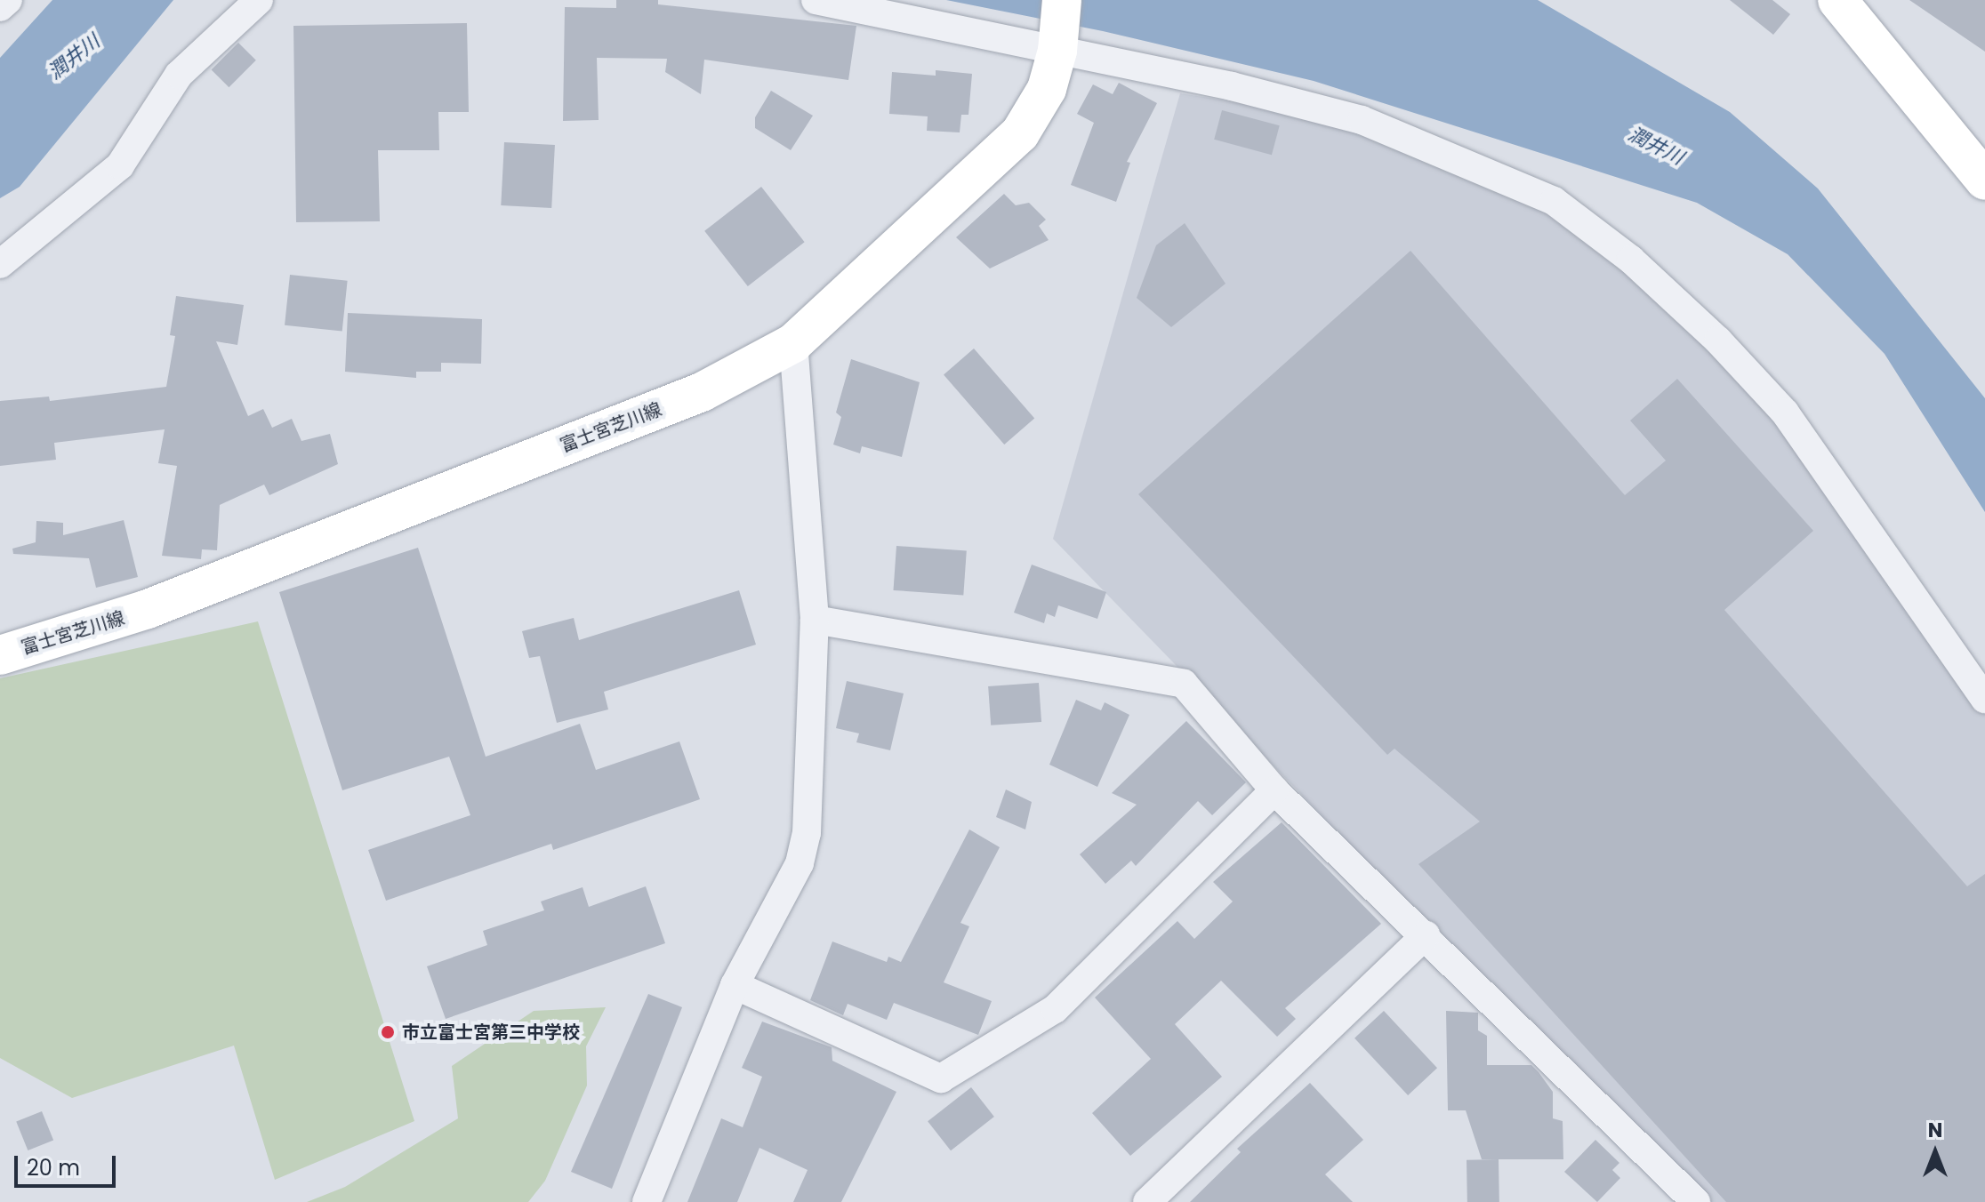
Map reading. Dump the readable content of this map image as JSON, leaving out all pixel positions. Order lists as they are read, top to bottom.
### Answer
{
  "streets": {
    "main road": ["富士宮芝川線"]
  },
  "water": ["潤井川"],
  "places": ["市立富士宮第三中学校"],
  "scale_bar": "20 m",
  "north": "top"
}
